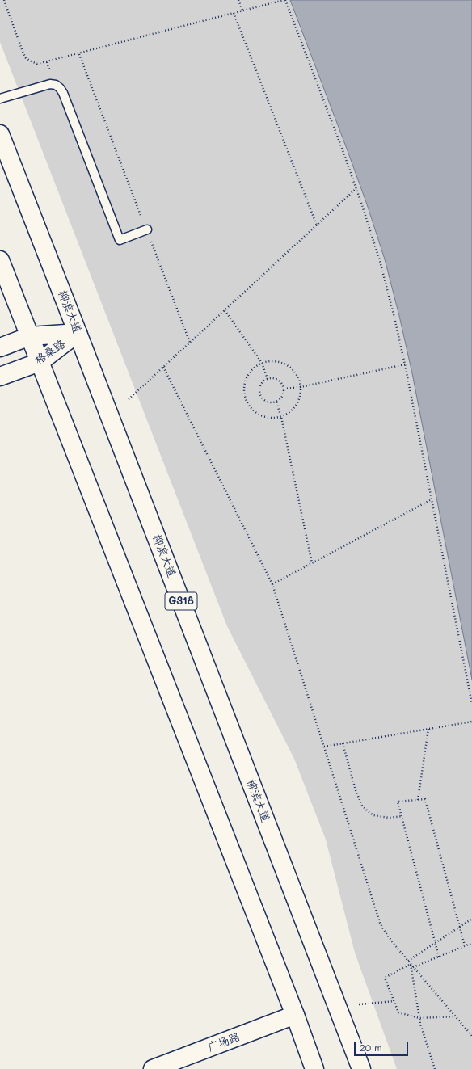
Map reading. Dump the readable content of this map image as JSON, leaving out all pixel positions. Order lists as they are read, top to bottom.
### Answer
{
  "streets": {
    "main road": [
      "柳滨大道",
      "格桑路",
      "G318",
      "广场路"
    ]
  },
  "crossings": [
    ["柳滨大道", "格桑路"]
  ],
  "scale_bar": "20 m"
}
